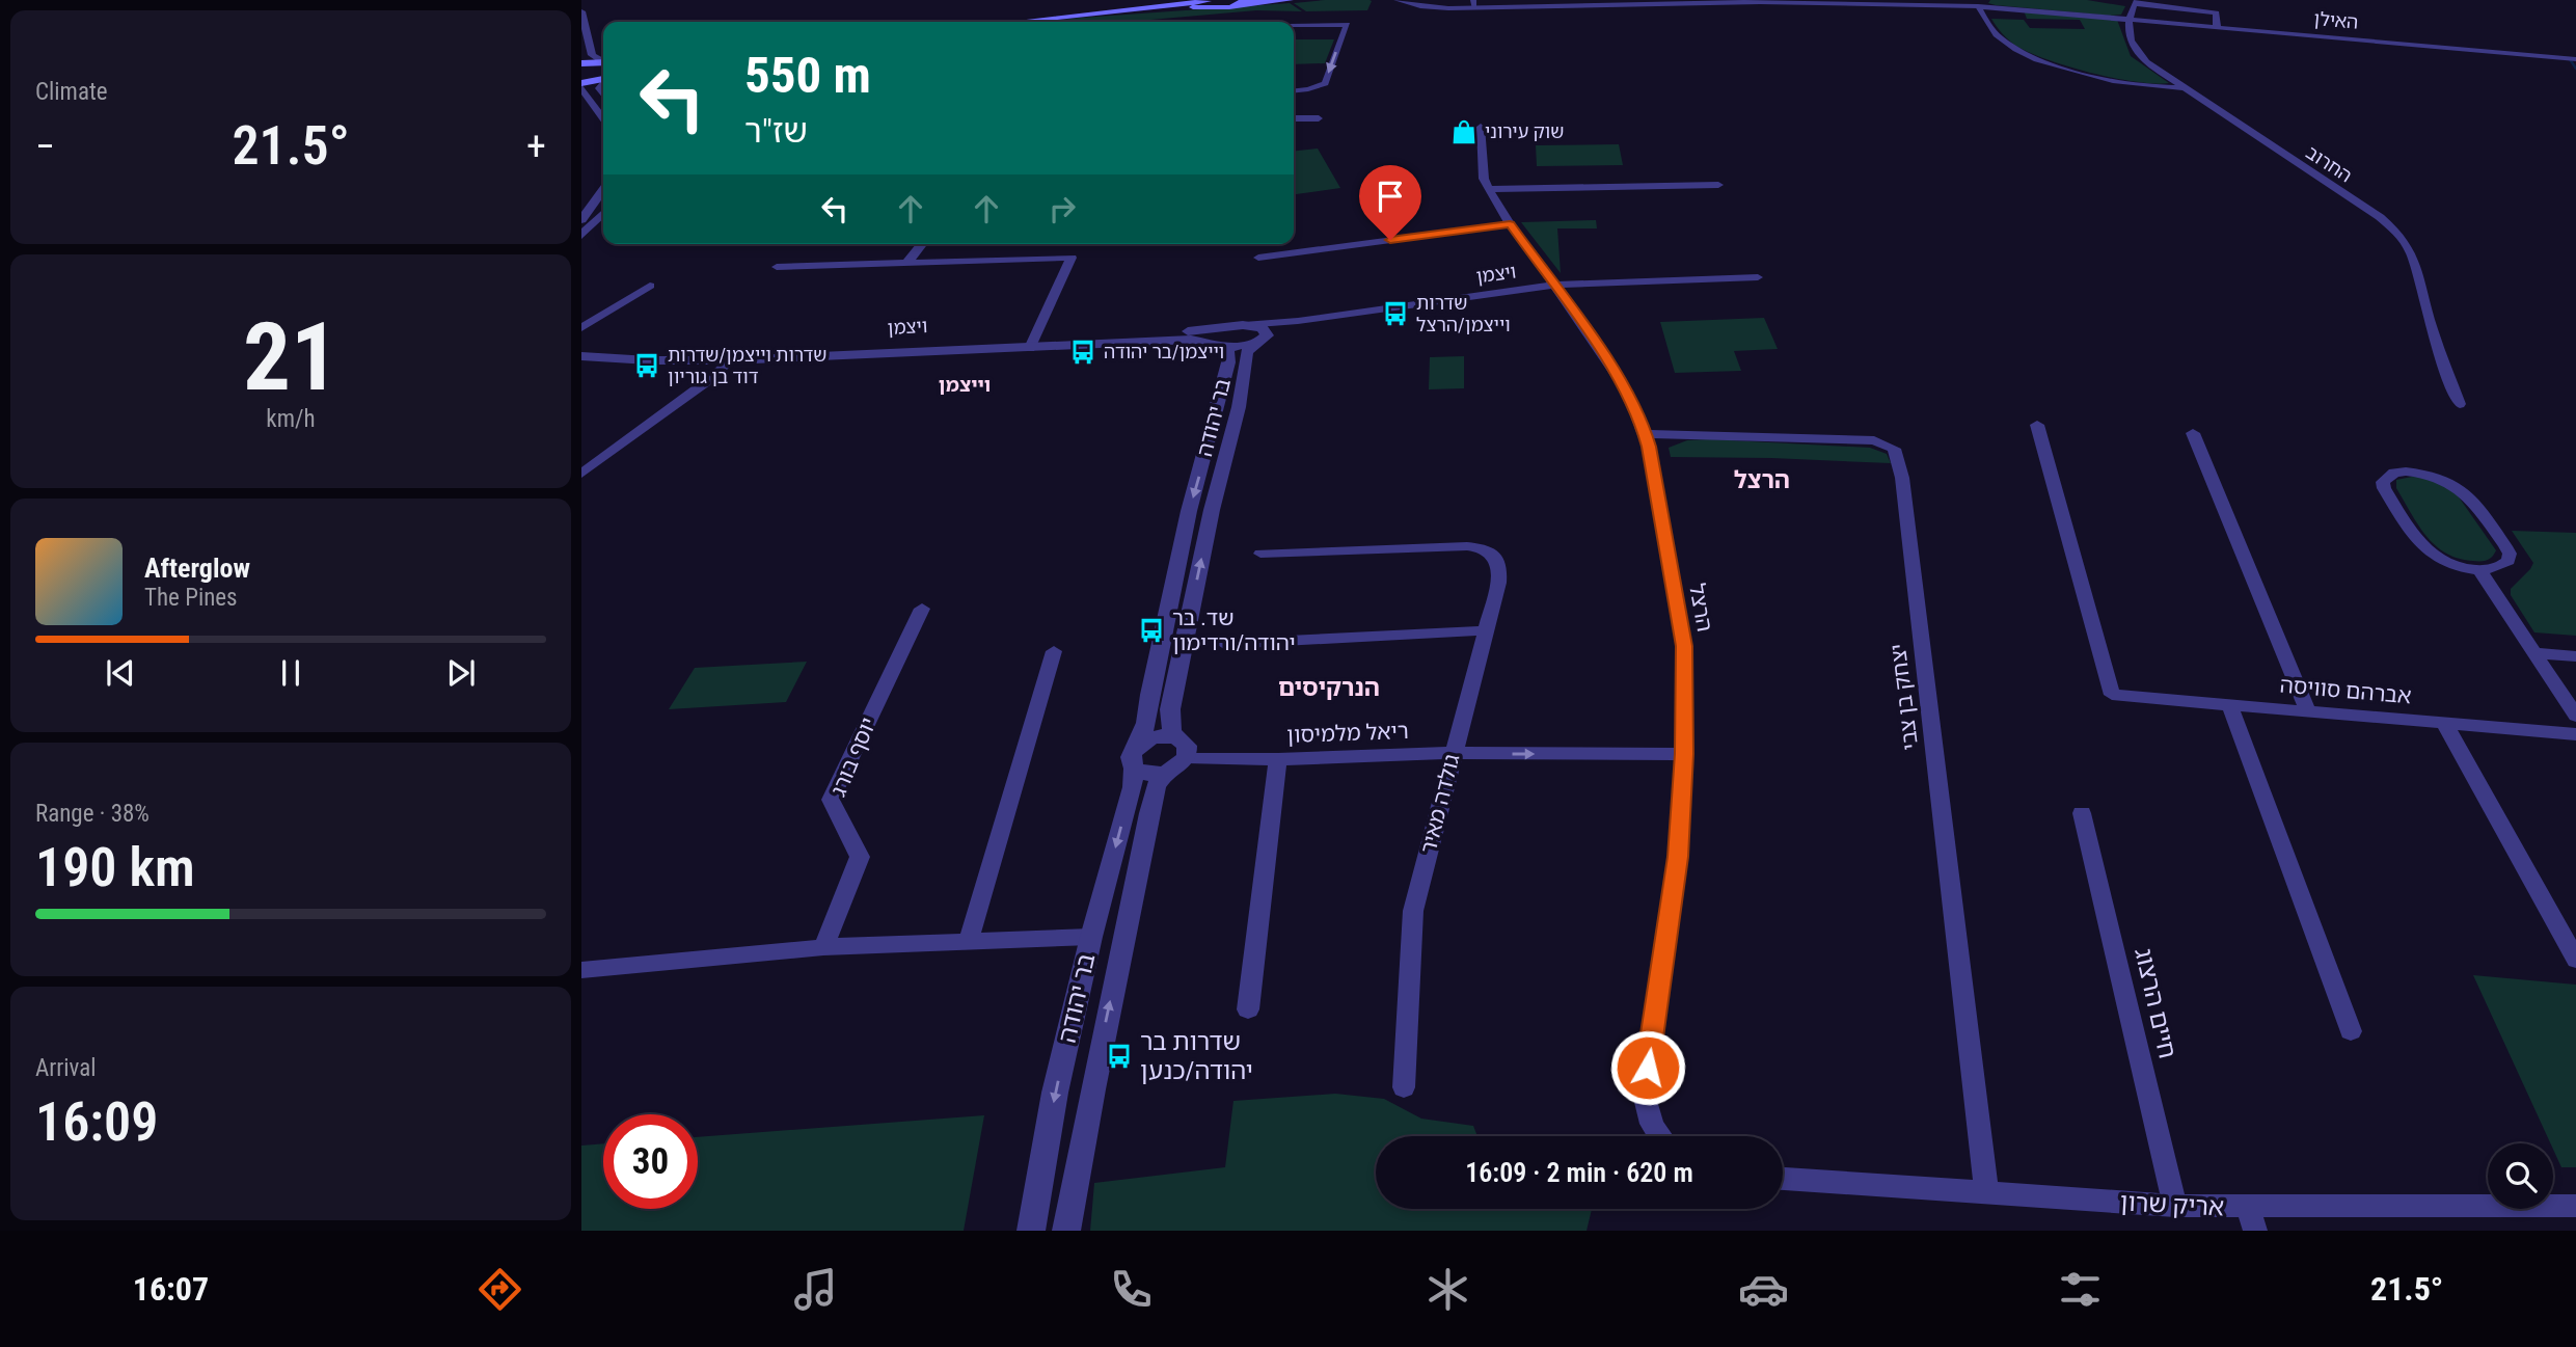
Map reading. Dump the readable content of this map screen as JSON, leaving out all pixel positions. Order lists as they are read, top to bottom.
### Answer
{
  "streets": {
    "street": [
      "האילן",
      "החרוב",
      "ויצמן",
      "בר יהודה",
      "הרצל",
      "אברהם סוויסה",
      "יצחק בן צבי",
      "ריאל מלמיסון",
      "יוסף בורג",
      "גולדה מאיר",
      "חיים הרצוג",
      "אריק שרון"
    ]
  },
  "crossings": [
    ["האילן", "החרוב"],
    ["ויצמן", "בר יהודה"],
    ["ויצמן", "הרצל"],
    ["בר יהודה", "ריאל מלמיסון"],
    ["הרצל", "יצחק בן צבי"],
    ["הרצל", "ריאל מלמיסון"],
    ["יצחק בן צבי", "אריק שרון"],
    ["ריאל מלמיסון", "גולדה מאיר"],
    ["חיים הרצוג", "אריק שרון"]
  ],
  "one_way": ["ריאל מלמיסון"],
  "districts": ["וייצמן", "הרצל", "הנרקיסים"],
  "places": {
    "shop": ["שוק עירוני"],
    "bus stop": [
      "שדרות וייצמן/הרצל",
      "וייצמן/בר יהודה",
      "שדרות וייצמן/שדרות דוד בן גוריון",
      "שד. בר יהודה/ורדימון",
      "שדרות בר יהודה/כנען"
    ]
  },
  "page": {
    "tile": [
      "Climate",
      ["21", "km/h"],
      ["Range · 38%", "190 km"],
      ["Arrival", "16:09"]
    ],
    "turn": ["550 m", "שז\"ר"],
    "heat": ["−", "21.5°", "+"],
    "song": ["Afterglow", "The Pines"],
    "limit": "30",
    "trip": "16:09 · 2 min · 620 m",
    "tabs": ["16:07", "21.5°"]
  }
}
